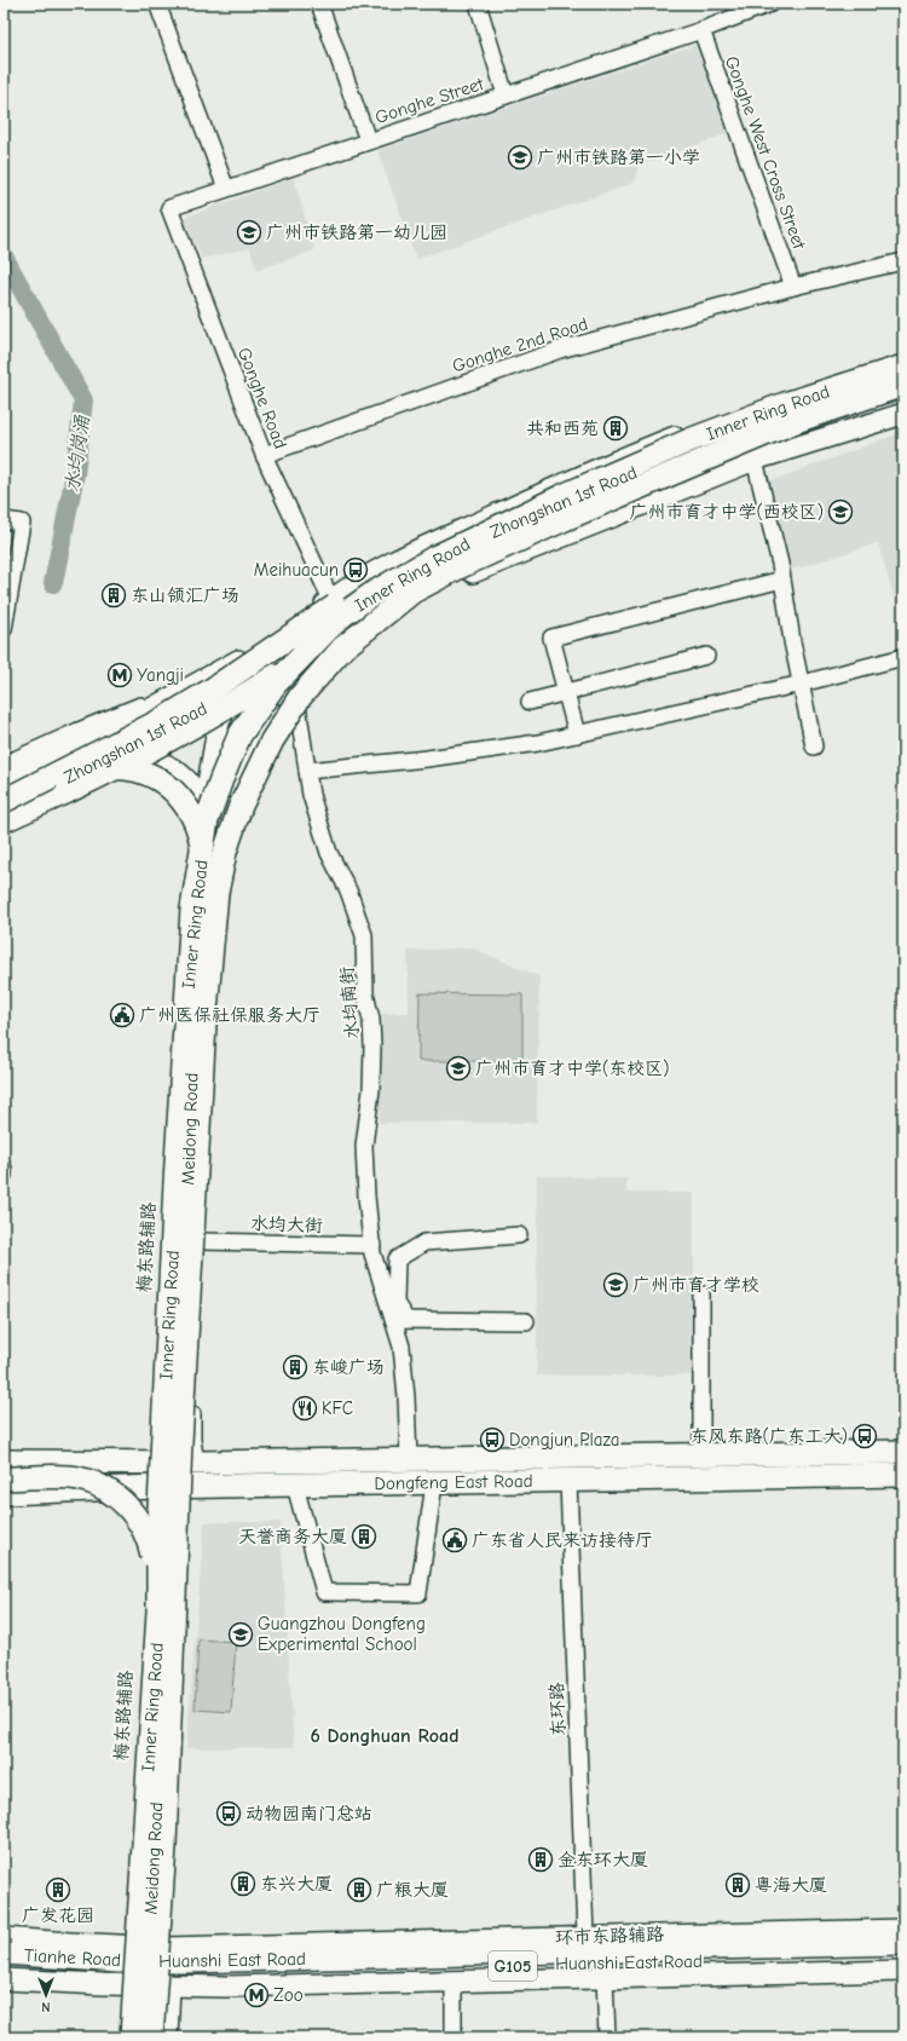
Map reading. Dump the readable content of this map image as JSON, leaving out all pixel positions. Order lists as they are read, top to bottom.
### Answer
{
  "streets": {
    "highway": [
      "Inner Ring Road",
      "Dongfeng East Road",
      "Tianhe Road",
      "Huanshi East Road",
      "G105"
    ],
    "main road": ["Zhongshan 1st Road", "Meidong Road", "环市东路辅路"],
    "street": [
      "Gonghe Street",
      "Gonghe West Cross Street",
      "Gonghe 2nd Road",
      "Gonghe Road",
      "水均南街",
      "水均大街",
      "东环路"
    ]
  },
  "crossings": [
    ["Gonghe Street", "Gonghe West Cross Street"],
    ["Gonghe Street", "Gonghe Road"],
    ["Gonghe West Cross Street", "Gonghe 2nd Road"],
    ["Gonghe 2nd Road", "Gonghe Road"],
    ["Inner Ring Road", "Meidong Road"],
    ["Zhongshan 1st Road", "Meidong Road"],
    ["水均南街", "水均大街"],
    ["Meidong Road", "Dongfeng East Road"],
    ["Meidong Road", "环市东路辅路"],
    ["Meidong Road", "Tianhe Road"],
    ["Meidong Road", "Huanshi East Road"],
    ["Dongfeng East Road", "东环路"],
    ["东环路", "环市东路辅路"],
    ["环市东路辅路", "Tianhe Road"],
    ["环市东路辅路", "Huanshi East Road"],
    ["Tianhe Road", "Huanshi East Road"]
  ],
  "districts": ["6 Donghuan Road"],
  "water": ["水均岗涌"],
  "places": {
    "school or university": [
      "广州市铁路第一小学",
      "广州市铁路第一幼儿园",
      "广州市育才中学(西校区)",
      "广州市育才中学(东校区)",
      "广州市育才学校",
      "Guangzhou Dongfeng Experimental School"
    ],
    "building": [
      "共和西苑",
      "东山领汇广场",
      "东峻广场",
      "天誉商务大厦",
      "金东环大厦",
      "东兴大厦",
      "粤海大厦",
      "广发花园",
      "广粮大厦"
    ],
    "bus stop": [
      "Meihuacun",
      "东风东路(广东工大)",
      "Dongjun Plaza",
      "动物园南门总站"
    ],
    "metro station": ["Yangji", "Zoo"],
    "public building": ["广州医保社保服务大厅", "广东省人民来访接待厅"],
    "restaurant": ["KFC"]
  },
  "north": "bottom"
}
